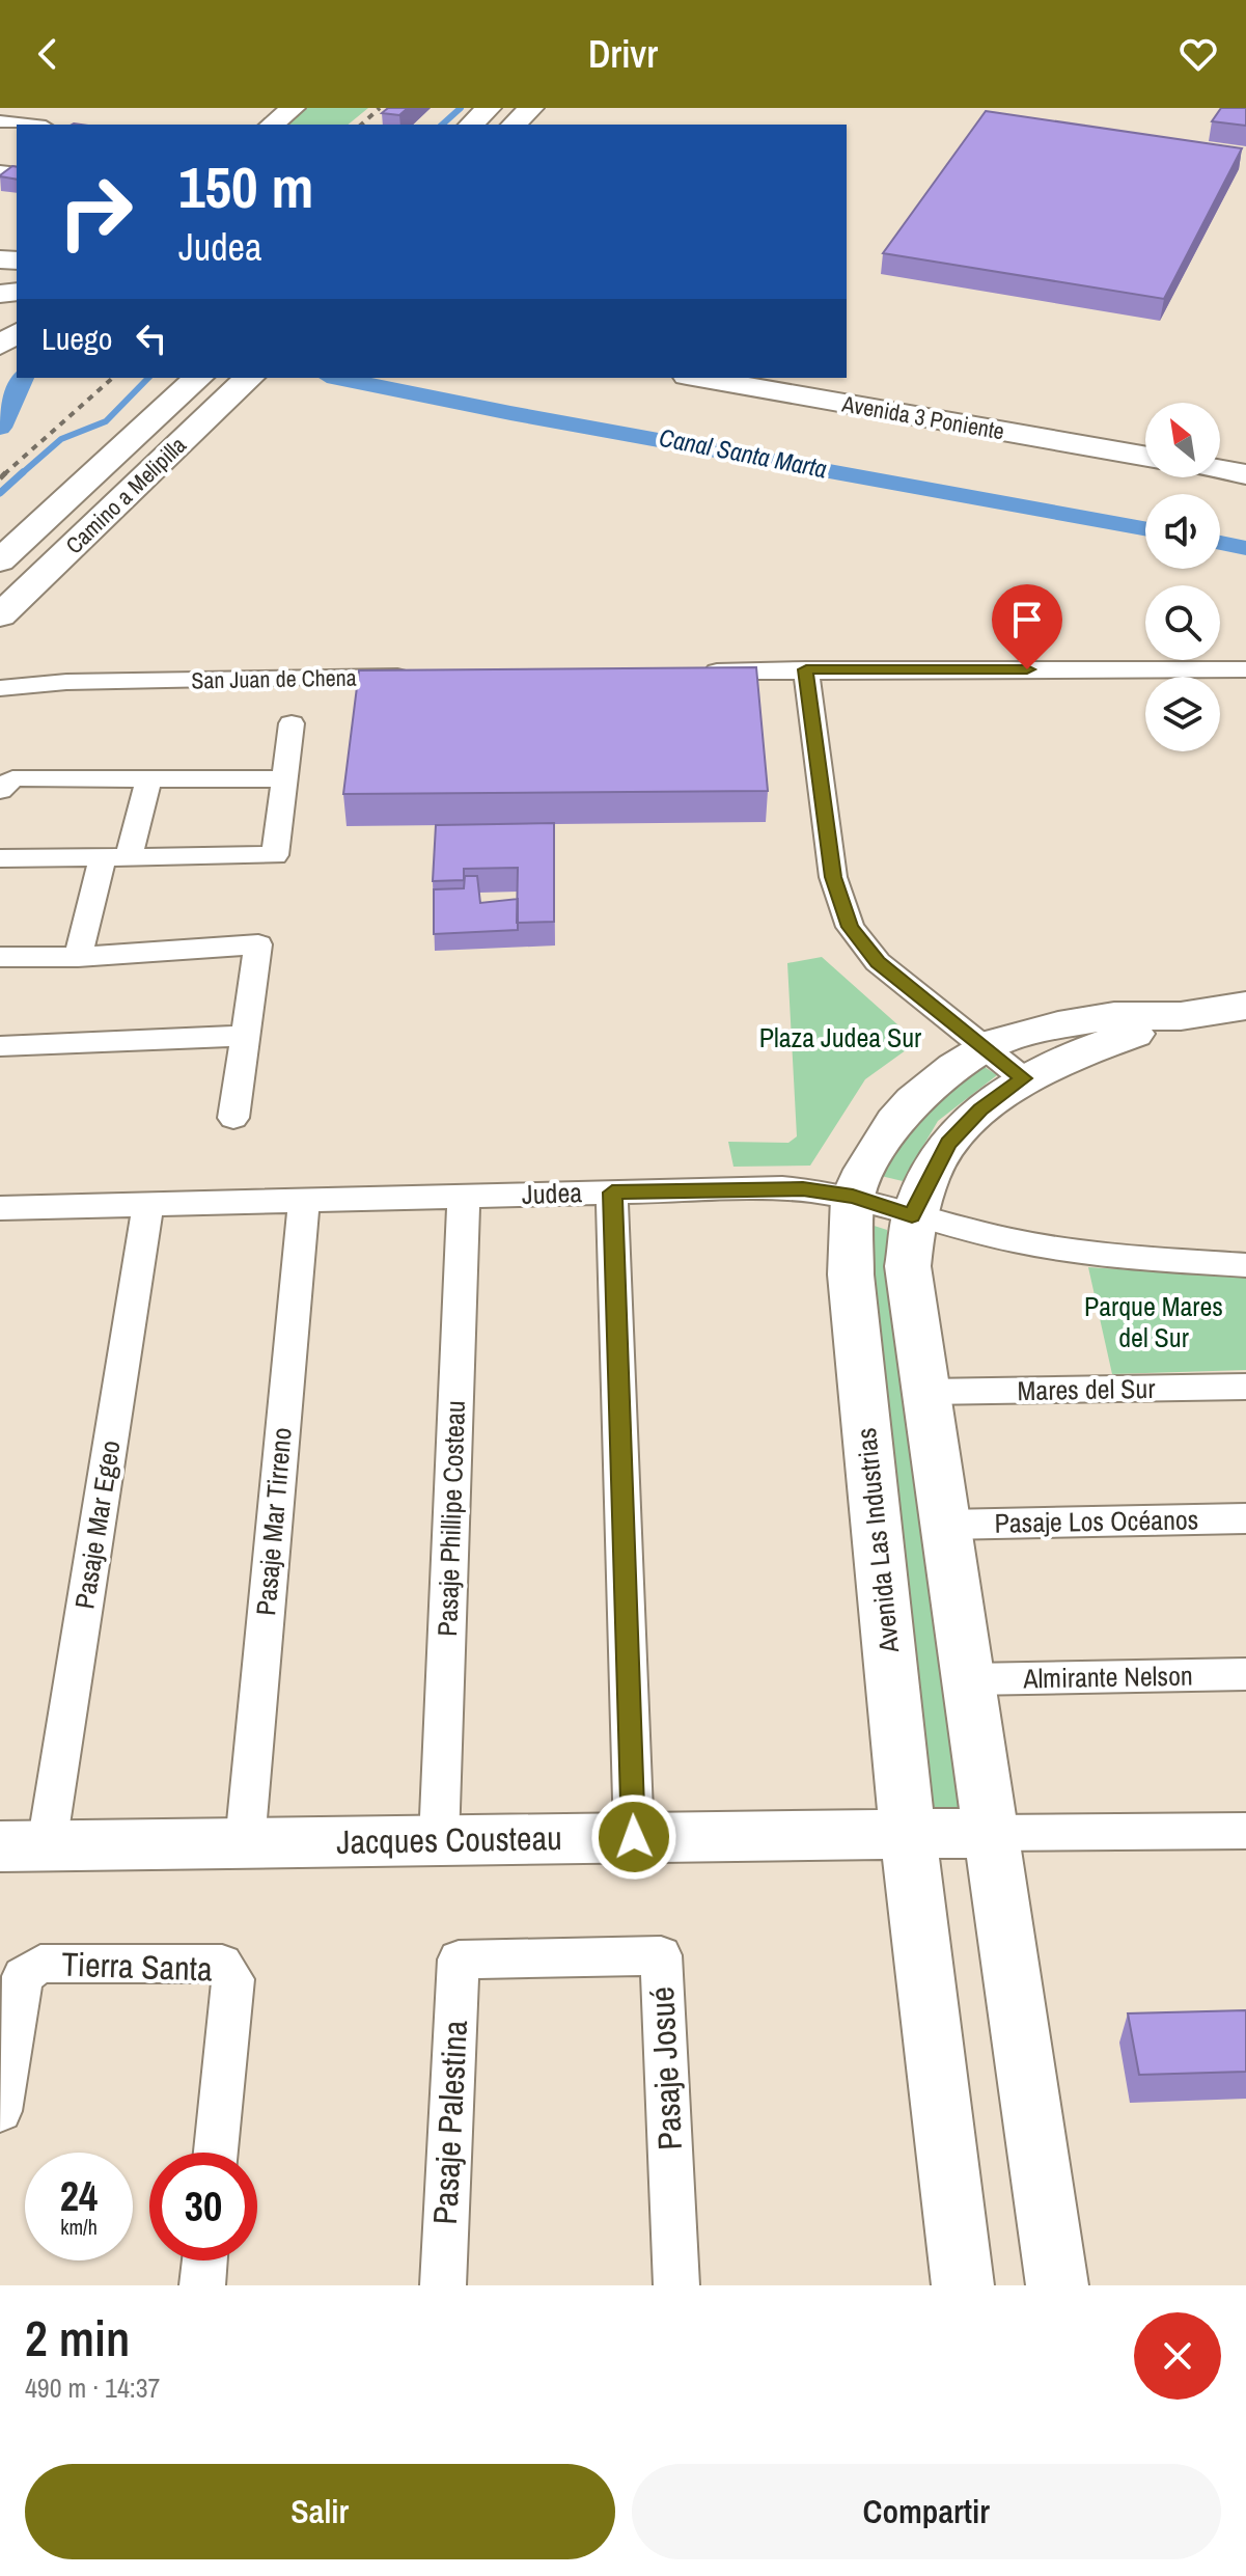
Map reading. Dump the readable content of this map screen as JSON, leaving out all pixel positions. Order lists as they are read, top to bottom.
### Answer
{
  "streets": {
    "main road": ["Camino a Melipilla"],
    "street": [
      "Avenida 3 Poniente",
      "San Juan de Chena",
      "Judea",
      "Mares del Sur",
      "Pasaje Phillipe Costeau",
      "Pasaje Mar Tirreno",
      "Pasaje Los Océanos",
      "Pasaje Mar Egeo",
      "Avenida Las Industrias",
      "Almirante Nelson",
      "Jacques Cousteau",
      "Tierra Santa",
      "Pasaje Josué",
      "Pasaje Palestina"
    ]
  },
  "crossings": [
    ["Judea", "Pasaje Phillipe Costeau"],
    ["Judea", "Pasaje Mar Tirreno"],
    ["Judea", "Pasaje Mar Egeo"],
    ["Judea", "Avenida Las Industrias"],
    ["Mares del Sur", "Avenida Las Industrias"],
    ["Pasaje Phillipe Costeau", "Jacques Cousteau"],
    ["Pasaje Mar Tirreno", "Jacques Cousteau"],
    ["Pasaje Los Océanos", "Avenida Las Industrias"],
    ["Pasaje Mar Egeo", "Jacques Cousteau"],
    ["Avenida Las Industrias", "Almirante Nelson"],
    ["Avenida Las Industrias", "Jacques Cousteau"],
    ["Pasaje Josué", "Pasaje Palestina"]
  ],
  "water": ["Canal Santa Marta"],
  "parks": ["Plaza Judea Sur", "Parque Mares del Sur"],
  "north": "top left",
  "page": {
    "header": "Drivr",
    "turn": ["150 m", "Judea"],
    "then": "Luego",
    "speed": "24 km/h",
    "limit": "30",
    "heading": ["2 min", "490 m · 14:37"],
    "buttons": ["Salir", "Compartir"]
  }
}
